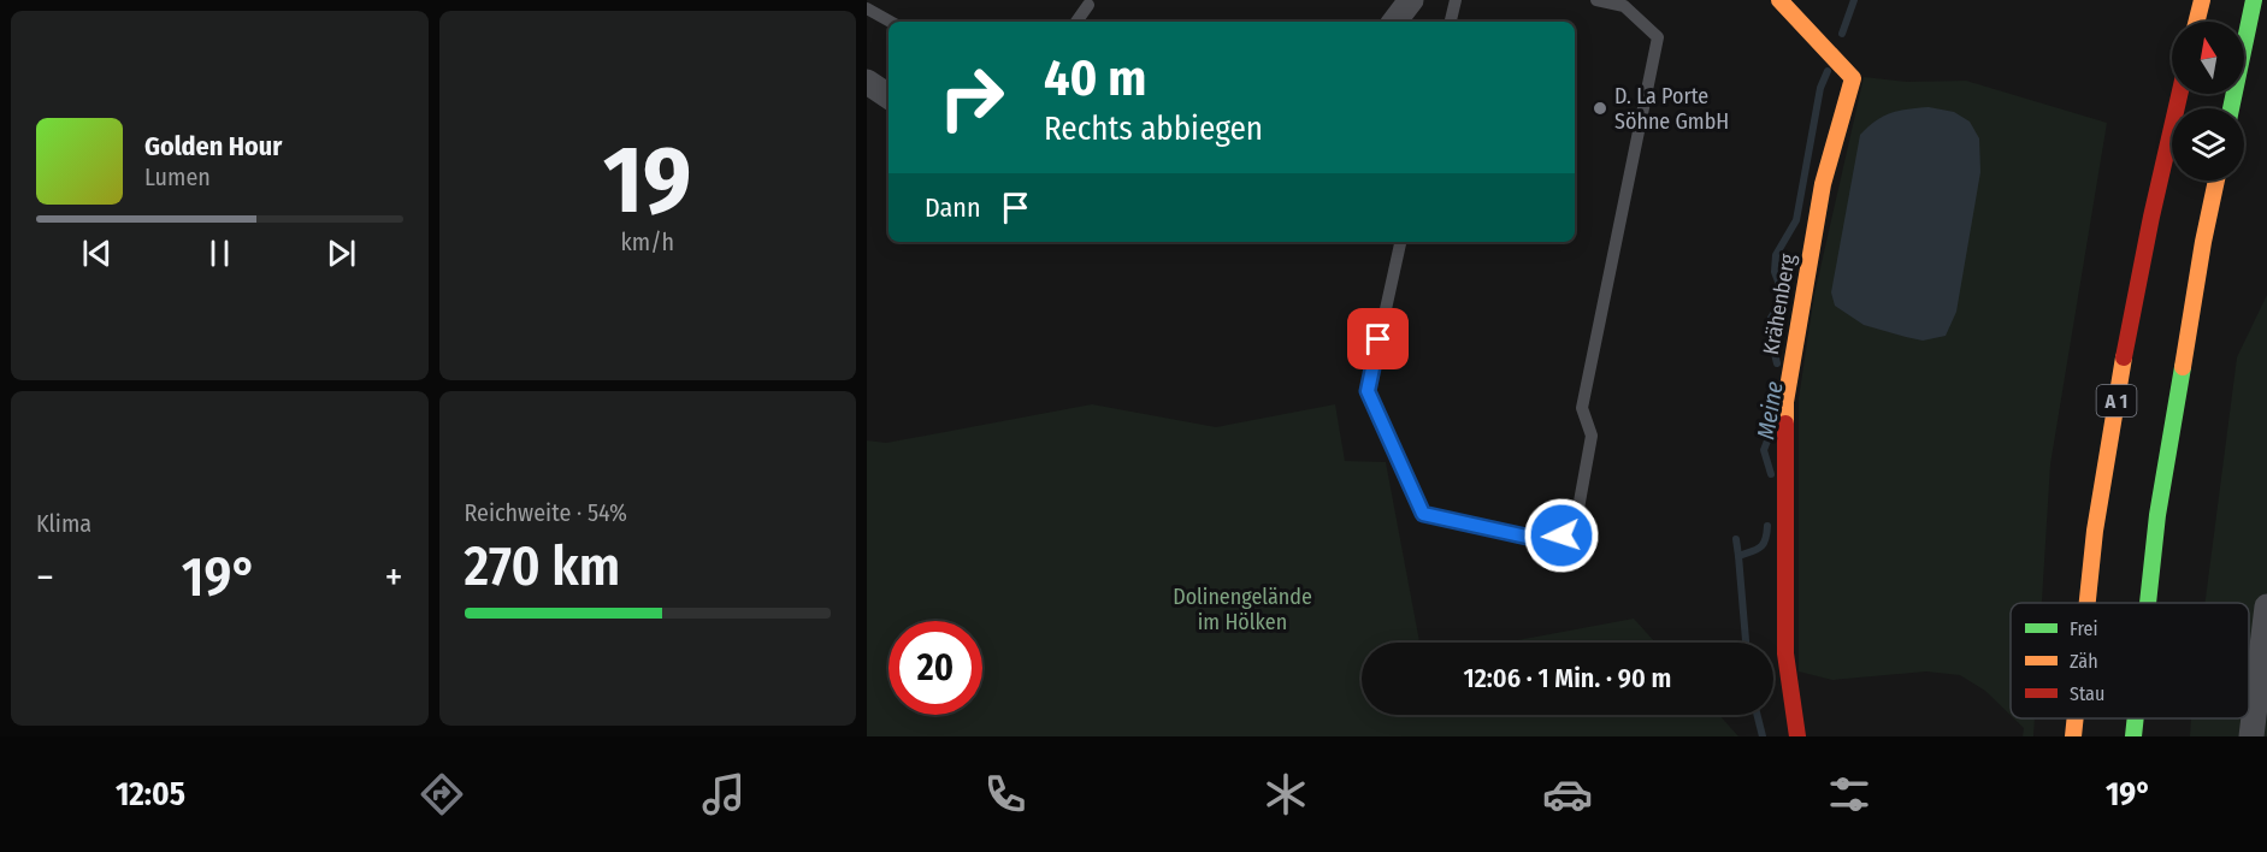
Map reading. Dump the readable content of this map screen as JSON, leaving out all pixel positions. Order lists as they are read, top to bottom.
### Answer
{
  "streets": {
    "main road": ["Krähenberg", "A 1"]
  },
  "water": ["Meine"],
  "parks": ["Dolinengelände im Hölken"],
  "places": ["D. La Porte Söhne GmbH"],
  "legend": ["Frei", "Zäh", "Stau"],
  "north": "top",
  "page": {
    "tile": [
      ["19", "km/h"],
      "Klima",
      ["Reichweite · 54%", "270 km"]
    ],
    "turn": ["40 m", "Rechts abbiegen"],
    "song": ["Golden Hour", "Lumen"],
    "then": "Dann",
    "heat": ["−", "19°", "+"],
    "limit": "20",
    "trip": "12:06 · 1 Min. · 90 m",
    "tabs": ["12:05", "19°"]
  }
}
